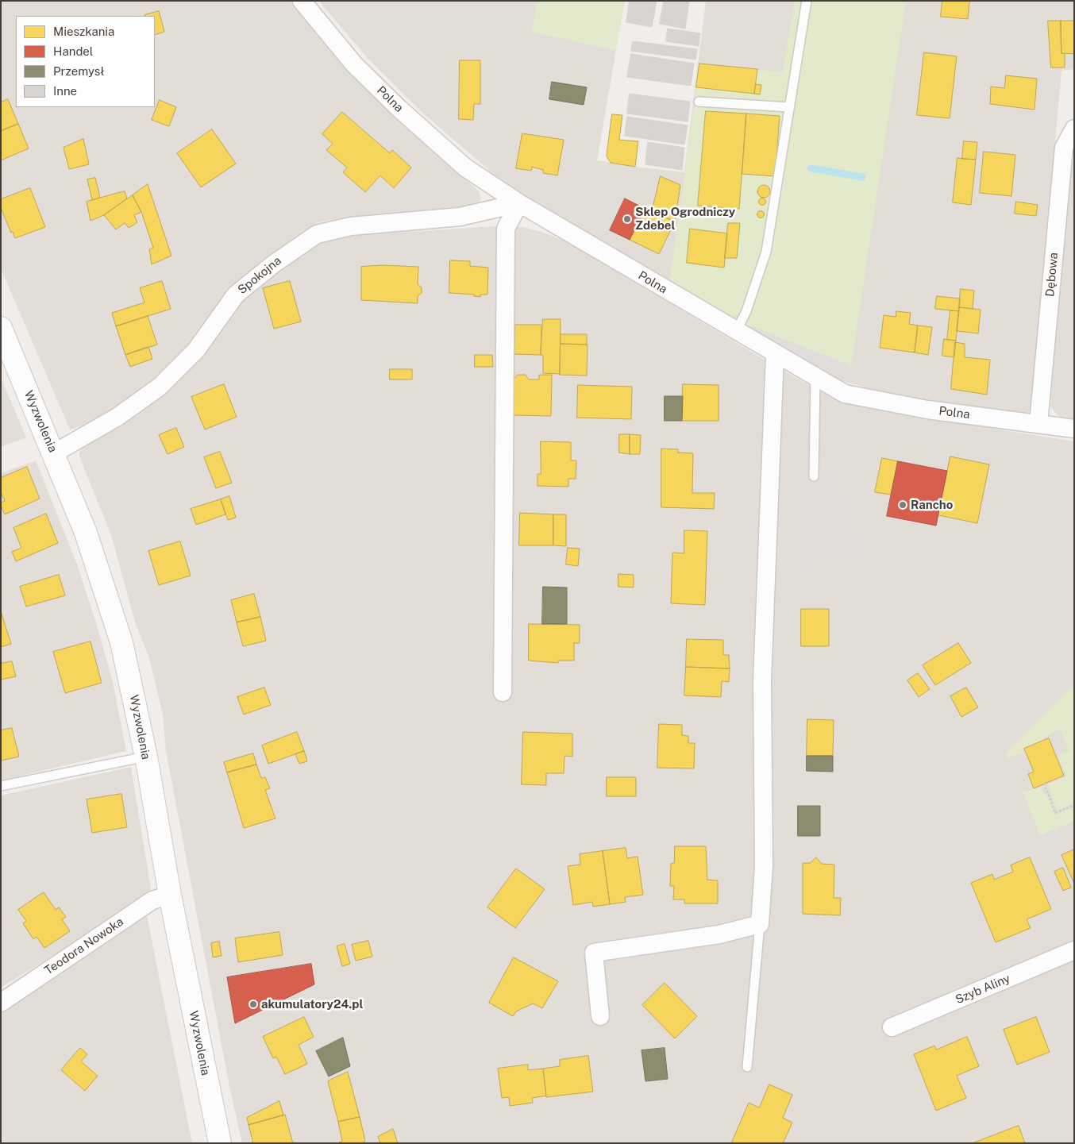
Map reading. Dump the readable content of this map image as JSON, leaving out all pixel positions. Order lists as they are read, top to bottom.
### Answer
{
  "streets": {
    "street": [
      "Polna",
      "Dębowa",
      "Spokojna",
      "Wyzwolenia",
      "Teodora Nowoka",
      "Szyb Aliny"
    ]
  },
  "crossings": [
    ["Polna", "Dębowa"],
    ["Polna", "Spokojna"],
    ["Spokojna", "Wyzwolenia"],
    ["Wyzwolenia", "Teodora Nowoka"]
  ],
  "places": ["Sklep Ogrodniczy Zdebel", "Rancho", "akumulatory24.pl"],
  "legend": [
    "Mieszkania",
    "Handel",
    "Przemysł",
    "Inne"
  ]
}
